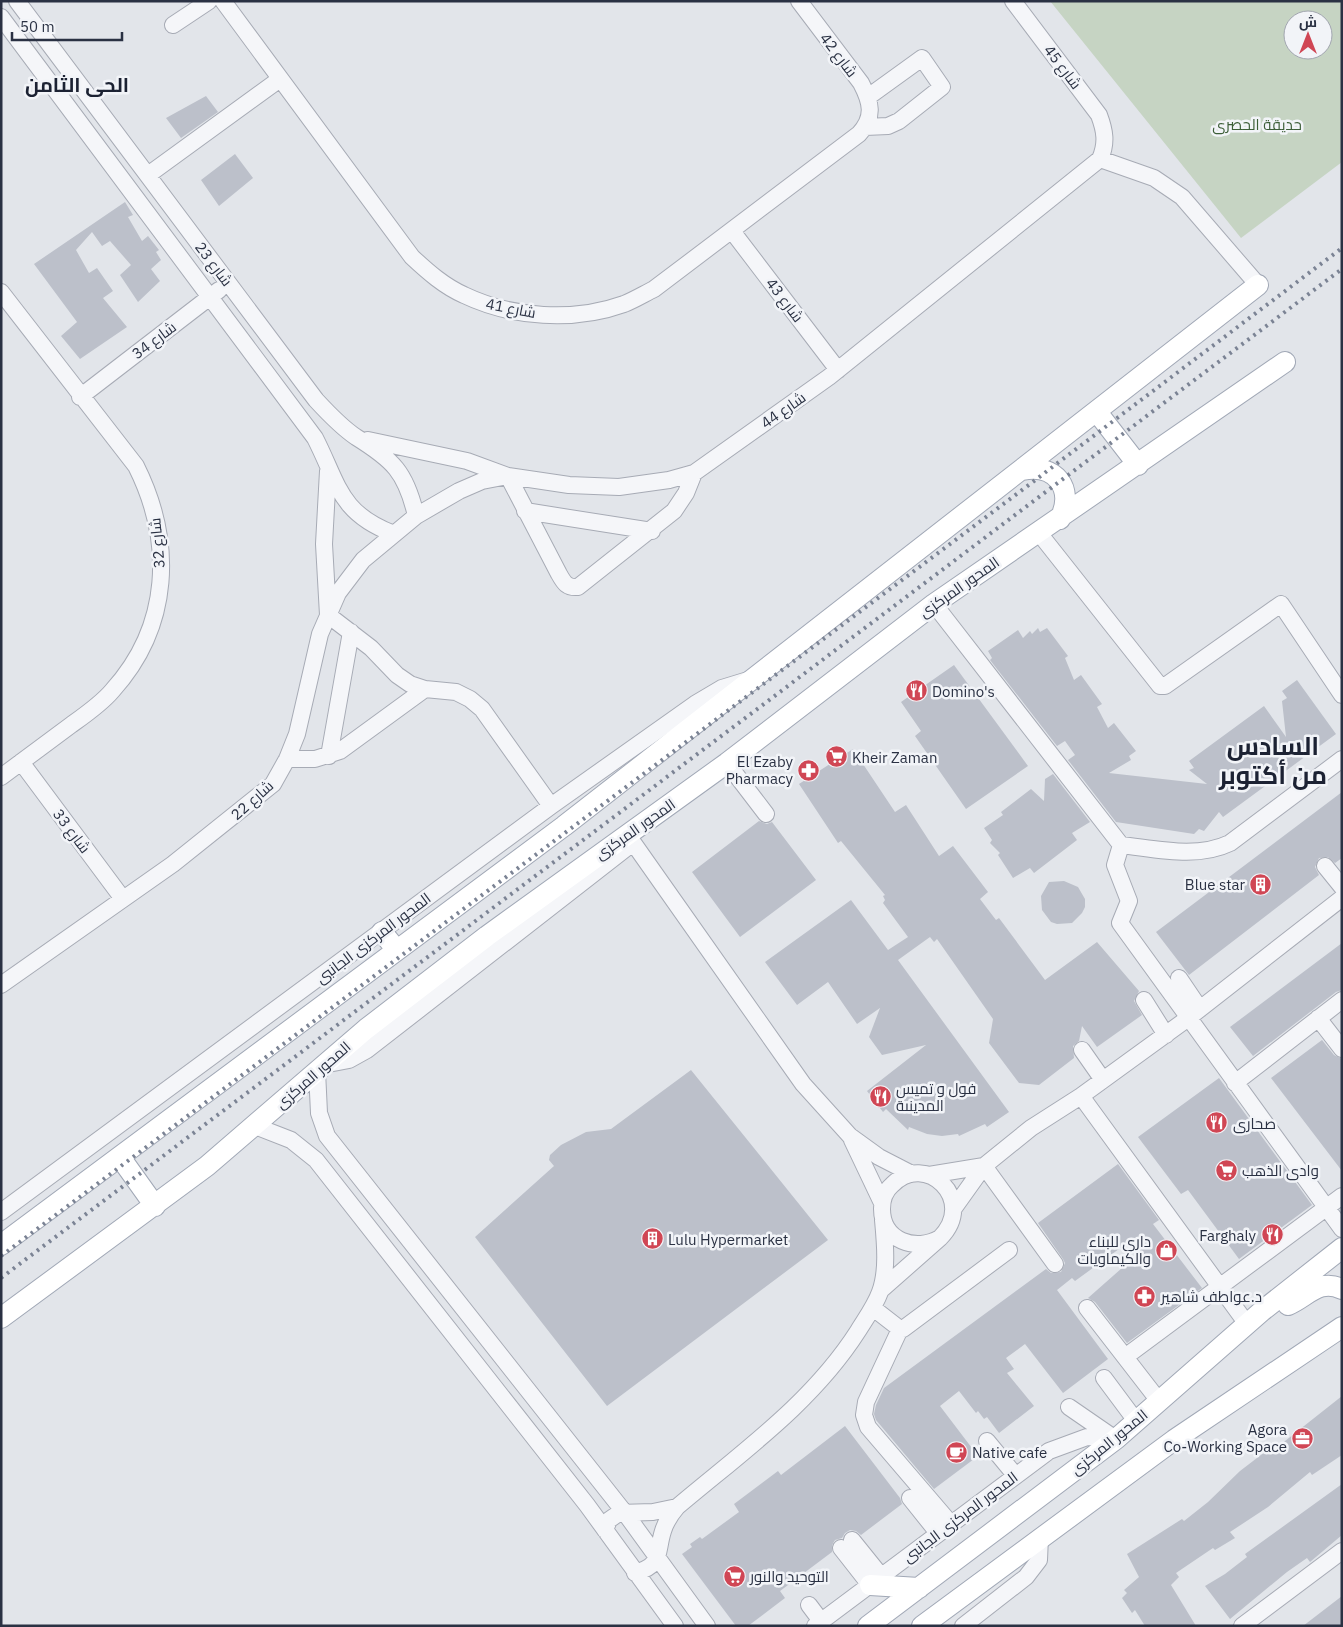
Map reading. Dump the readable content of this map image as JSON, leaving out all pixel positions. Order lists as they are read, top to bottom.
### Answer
{
  "streets": {
    "main road": ["المحور المركزى"],
    "street": [
      "شارع 42",
      "شارع 45",
      "شارع 23",
      "شارع 43",
      "شارع 41",
      "شارع 34",
      "شارع 44",
      "شارع 32",
      "شارع 22",
      "شارع 33",
      "المحور المركزى الجانبى"
    ]
  },
  "crossings": [
    ["شارع 42", "شارع 41"],
    ["شارع 45", "شارع 44"],
    ["شارع 23", "شارع 34"],
    ["شارع 23", "شارع 44"],
    ["شارع 23", "شارع 22"],
    ["شارع 43", "شارع 41"],
    ["شارع 43", "شارع 44"],
    ["شارع 34", "شارع 32"],
    ["شارع 44", "شارع 22"],
    ["شارع 32", "شارع 33"],
    ["المحور المركزى", "المحور المركزى الجانبى"],
    ["شارع 22", "شارع 33"]
  ],
  "districts": ["الحى الثامن", "السادس من أكتوبر"],
  "parks": ["حديقة الحصرى"],
  "places": {
    "restaurant": [
      "Domino's",
      "فول و تميس المدينىة",
      "صحارى",
      "Farghaly"
    ],
    "supermarket": ["Kheir Zaman", "وادى الذهب", "التوحيد والنور"],
    "pharmacy": ["El Ezaby Pharmacy", "د.عواطف شاهير"],
    "building": ["Blue star", "Lulu Hypermarket"],
    "shop": ["دارى للبناء والكيماويات"],
    "office": ["Agora Co-Working Space"],
    "cafe": ["Native cafe"]
  },
  "scale_bar": "50 m",
  "north": "top"
}
